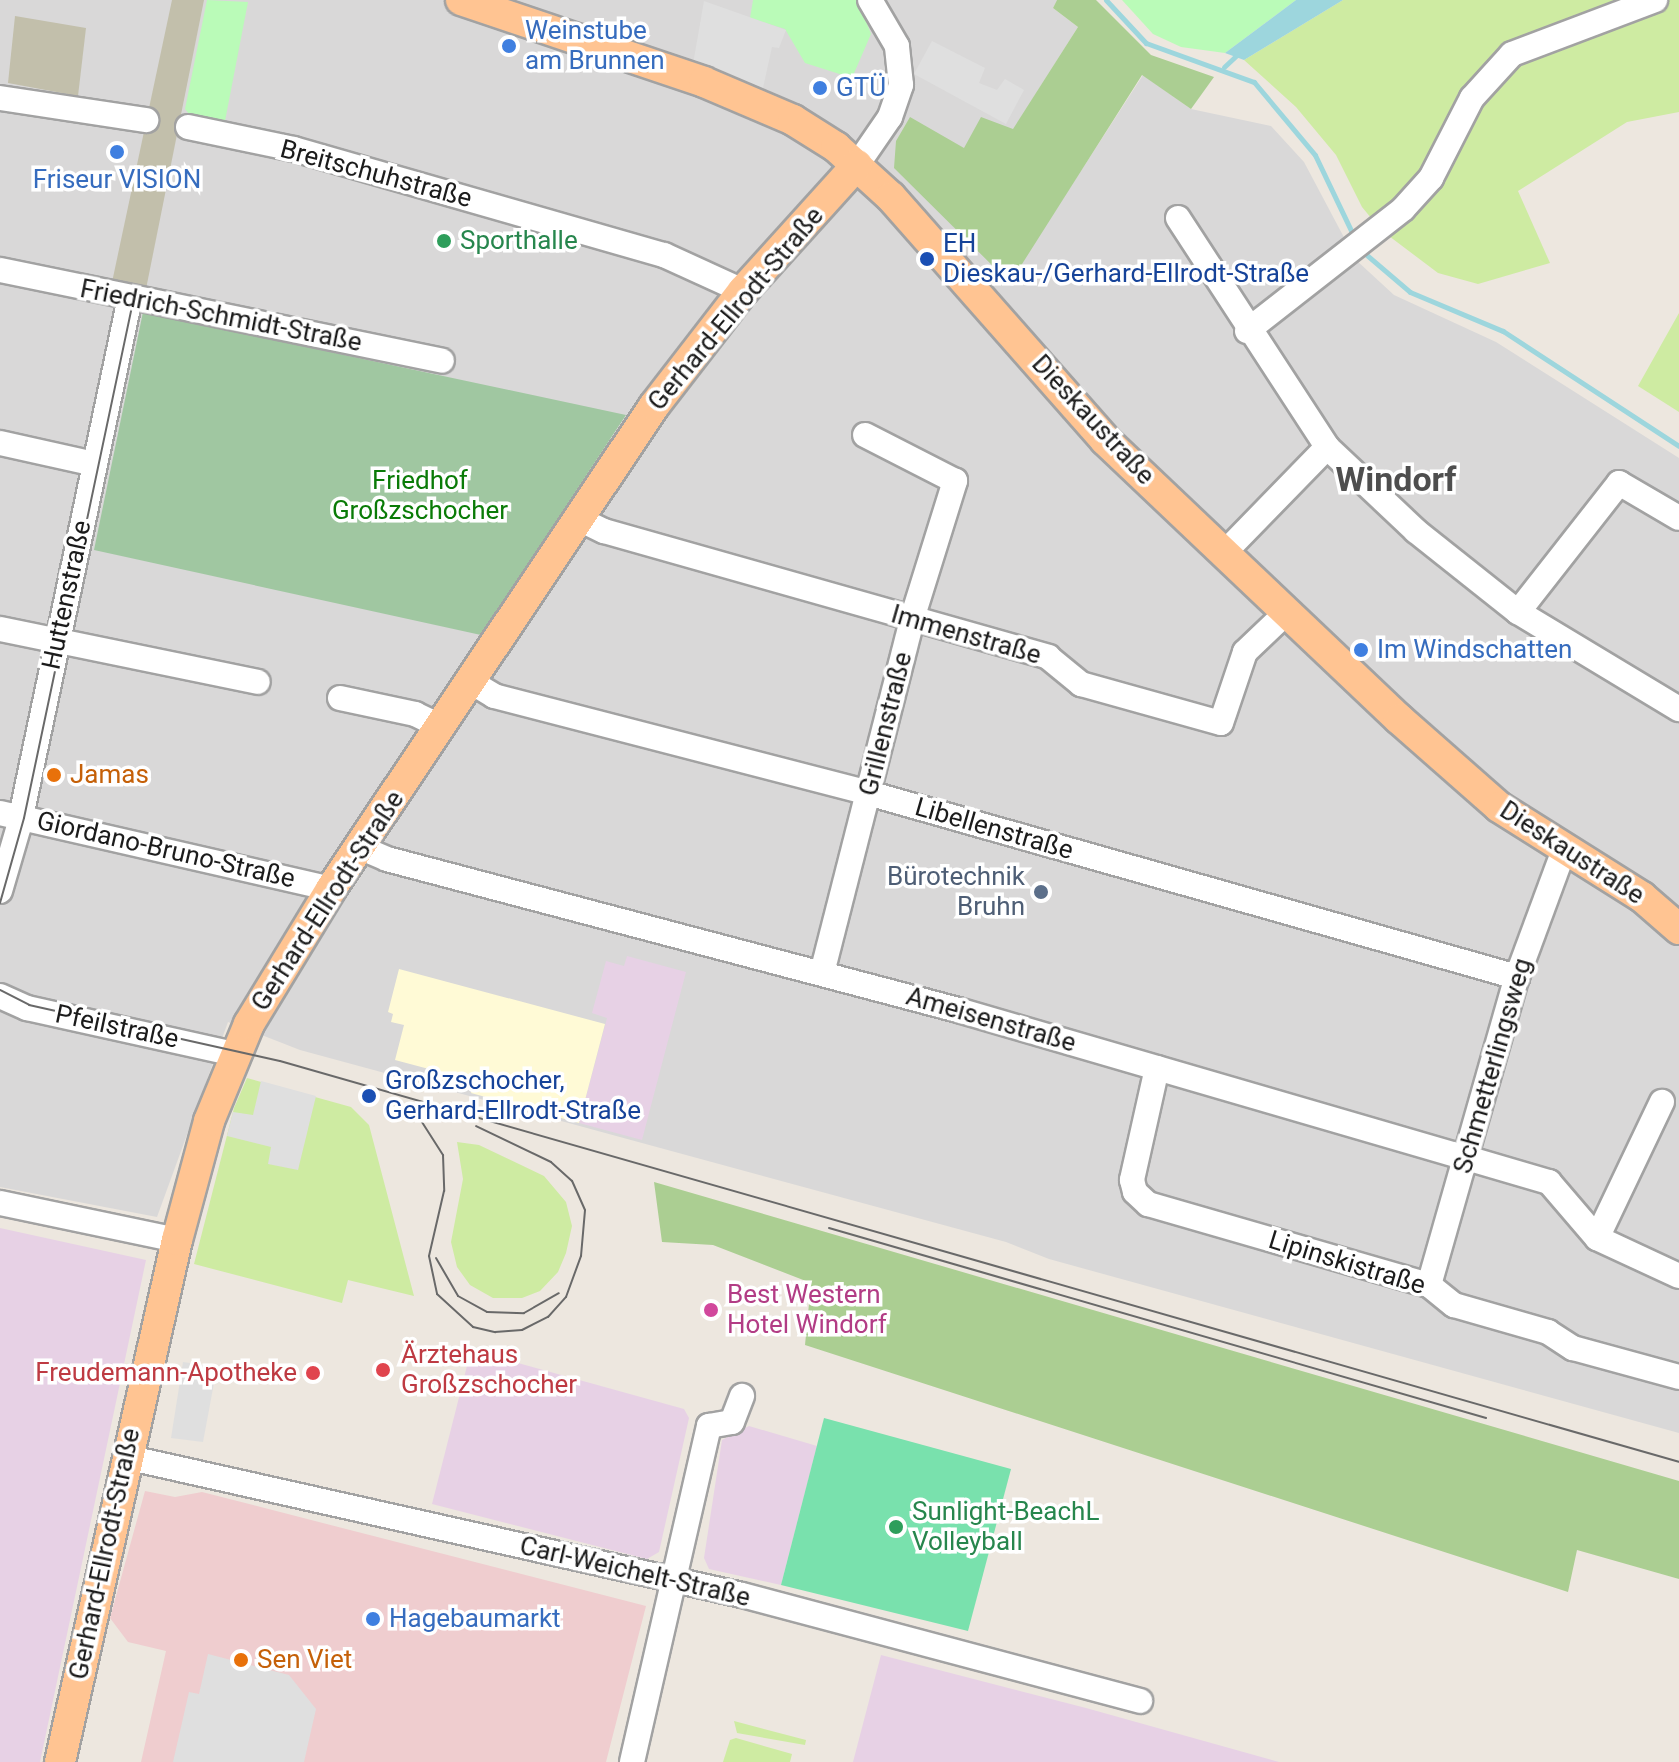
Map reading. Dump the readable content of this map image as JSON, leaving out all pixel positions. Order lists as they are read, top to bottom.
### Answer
{
  "streets": {
    "main road": ["Gerhard-Ellrodt-Straße", "Dieskaustraße"],
    "street": [
      "Breitschuhstraße",
      "Friedrich-Schmidt-Straße",
      "Huttenstraße",
      "Immenstraße",
      "Grillenstraße",
      "Libellenstraße",
      "Giordano-Bruno-Straße",
      "Ameisenstraße",
      "Pfeilstraße",
      "Schmetterlingsweg",
      "Lipinskistraße",
      "Carl-Weichelt-Straße"
    ]
  },
  "crossings": [
    ["Breitschuhstraße", "Gerhard-Ellrodt-Straße"],
    ["Gerhard-Ellrodt-Straße", "Dieskaustraße"],
    ["Gerhard-Ellrodt-Straße", "Immenstraße"],
    ["Gerhard-Ellrodt-Straße", "Libellenstraße"],
    ["Gerhard-Ellrodt-Straße", "Giordano-Bruno-Straße"],
    ["Gerhard-Ellrodt-Straße", "Ameisenstraße"],
    ["Gerhard-Ellrodt-Straße", "Pfeilstraße"],
    ["Gerhard-Ellrodt-Straße", "Carl-Weichelt-Straße"],
    ["Friedrich-Schmidt-Straße", "Huttenstraße"],
    ["Dieskaustraße", "Immenstraße"],
    ["Dieskaustraße", "Schmetterlingsweg"],
    ["Huttenstraße", "Giordano-Bruno-Straße"],
    ["Immenstraße", "Grillenstraße"],
    ["Grillenstraße", "Libellenstraße"],
    ["Grillenstraße", "Ameisenstraße"],
    ["Libellenstraße", "Schmetterlingsweg"],
    ["Ameisenstraße", "Schmetterlingsweg"],
    ["Ameisenstraße", "Lipinskistraße"],
    ["Schmetterlingsweg", "Lipinskistraße"]
  ],
  "districts": ["Windorf"],
  "parks": ["Friedhof Großzschocher"],
  "places": [
    "Weinstube am Brunnen",
    "GTÜ",
    "Friseur VISION",
    "Sporthalle",
    "EH Dieskau-/Gerhard-Ellrodt-Straße",
    "Im Windschatten",
    "Jamas",
    "Bürotechnik Bruhn",
    "Großzschocher, Gerhard-Ellrodt-Straße",
    "Best Western Hotel Windorf",
    "Ärztehaus Großzschocher",
    "Freudemann-Apotheke",
    "Sunlight-BeachL Volleyball",
    "Hagebaumarkt",
    "Sen Viet"
  ]
}
